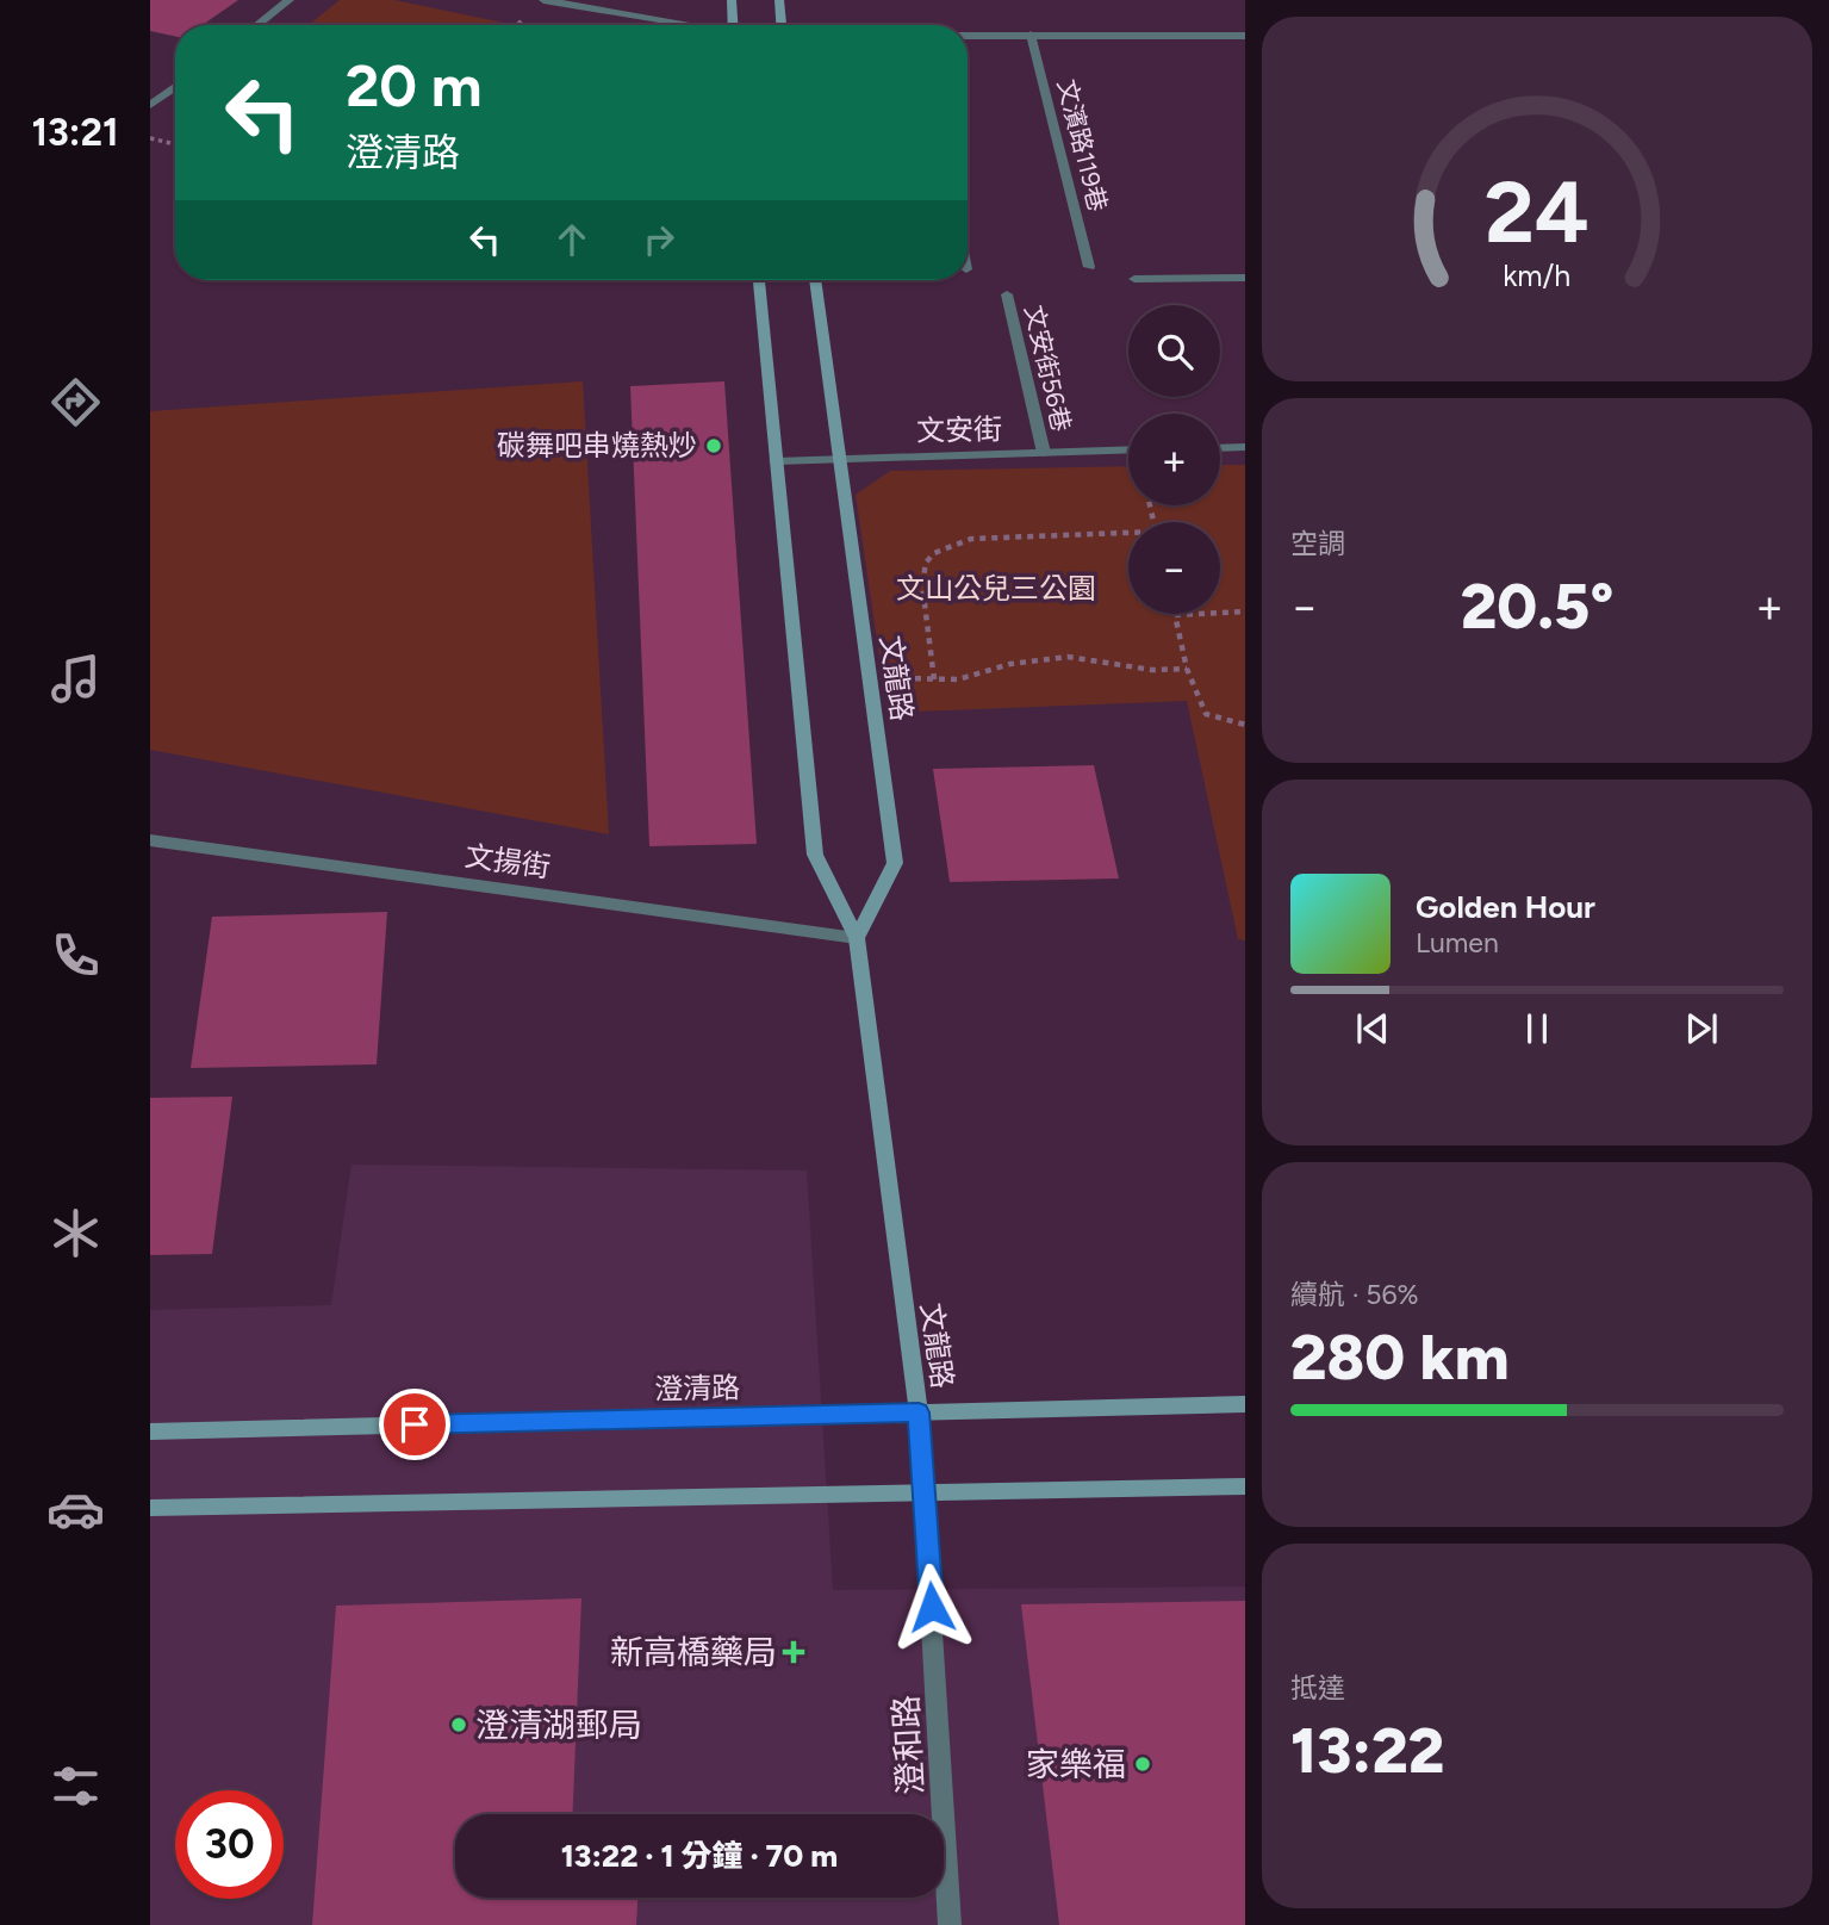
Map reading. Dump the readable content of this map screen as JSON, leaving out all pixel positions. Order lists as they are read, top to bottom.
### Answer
{
  "streets": {
    "street": [
      "文濱路119巷",
      "文安街56巷",
      "文安街",
      "文龍路",
      "文揚街",
      "澄清路",
      "澄和路"
    ]
  },
  "crossings": [
    ["文安街56巷", "文安街"],
    ["文安街", "文龍路"],
    ["文龍路", "文揚街"],
    ["文龍路", "澄清路"],
    ["文龍路", "澄和路"],
    ["澄清路", "澄和路"]
  ],
  "parks": ["文山公兒三公園"],
  "places": {
    "other": ["碳舞吧串燒熱炒", "澄清湖郵局", "家樂福"],
    "health": ["新高橋藥局"]
  },
  "page": {
    "tabs": "13:21",
    "turn": ["20 m", "澄清路"],
    "map_buttons": ["+", "−"],
    "tile": [
      "空調",
      ["續航 · 56%", "280 km"],
      ["抵達", "13:22"]
    ],
    "heat": ["−", "20.5°", "+"],
    "song": ["Golden Hour", "Lumen"],
    "limit": "30",
    "trip": "13:22 · 1 分鐘 · 70 m",
    "gauge": ["24", "km/h"]
  }
}
